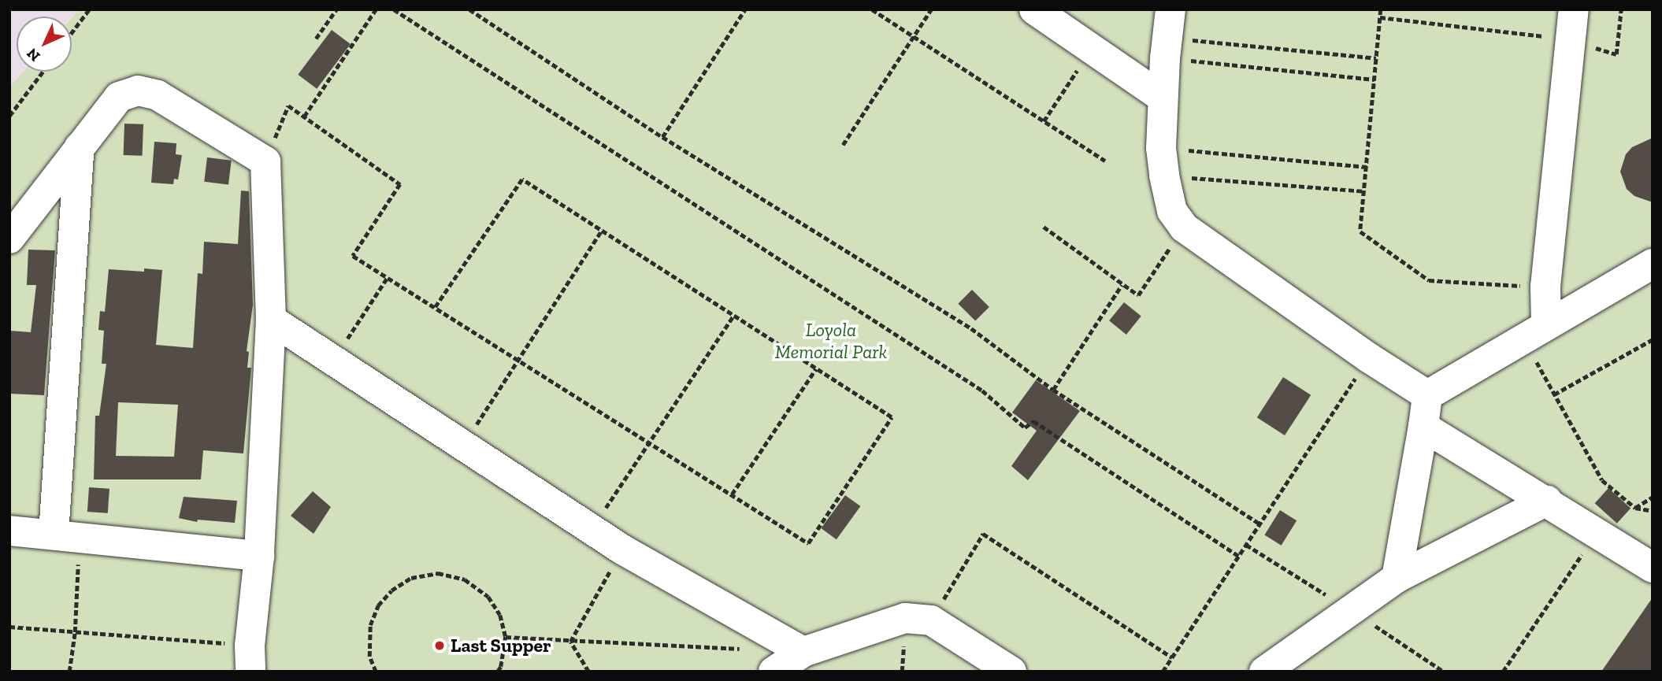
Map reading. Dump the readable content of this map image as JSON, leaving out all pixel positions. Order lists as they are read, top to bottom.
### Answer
{
  "parks": ["Loyola Memorial Park"],
  "places": ["Last Supper"],
  "north": "bottom left"
}
